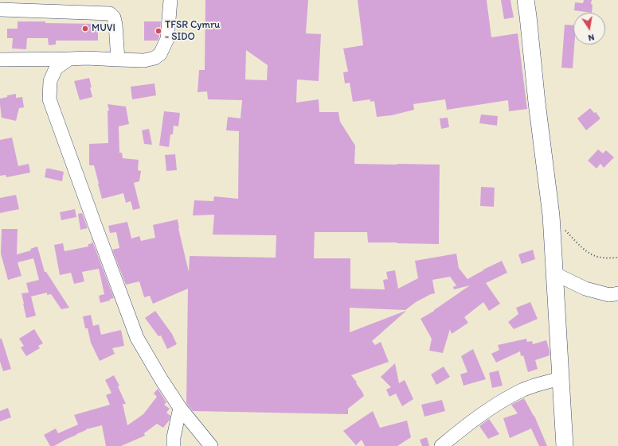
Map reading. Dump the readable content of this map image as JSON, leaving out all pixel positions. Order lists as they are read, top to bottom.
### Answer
{
  "places": ["MUVI", "TFSR Cymru - SIDO"],
  "north": "bottom"
}
